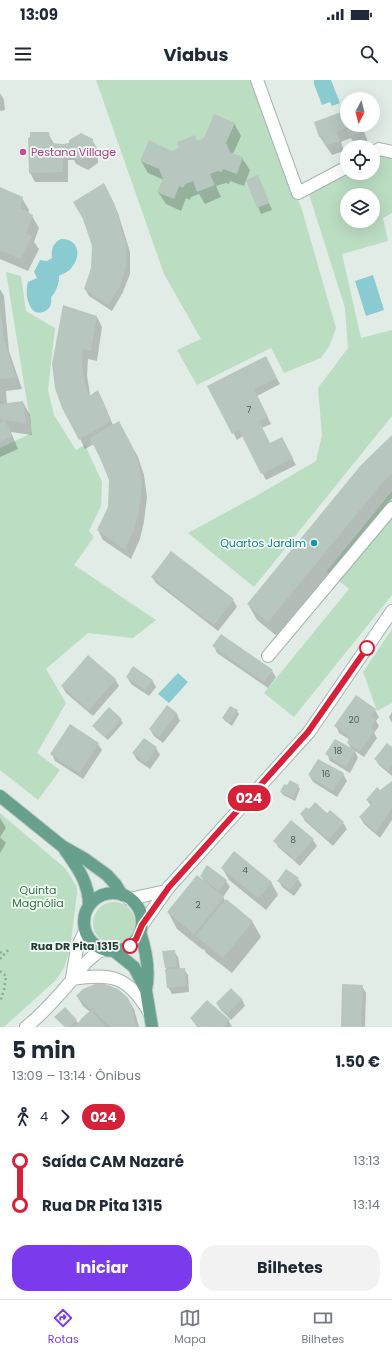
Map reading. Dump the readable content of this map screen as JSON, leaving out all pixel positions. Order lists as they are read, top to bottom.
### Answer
{
  "parks": ["Quinta Magnólia"],
  "places": ["Pestana Village", "Quartos Jardim", "Rua DR Pita 1315"],
  "lines": ["bus line 024"],
  "house_numbers": [
    "7",
    "20",
    "18",
    "16",
    "8",
    "4",
    "2"
  ],
  "north": "bottom",
  "page": {
    "status": "13:09",
    "header": "Viabus",
    "on_map": "024",
    "heading": ["5 min", "13:09 – 13:14 · Ônibus", "1.50 €"],
    "legs": ["4", "024"],
    "list": [
      {
        "name": "Saída CAM Nazaré",
        "value": "13:13"
      },
      {
        "name": "Rua DR Pita 1315",
        "value": "13:14"
      }
    ],
    "buttons": ["Iniciar", "Bilhetes"],
    "tabs": ["Rotas", "Mapa", "Bilhetes"]
  }
}
